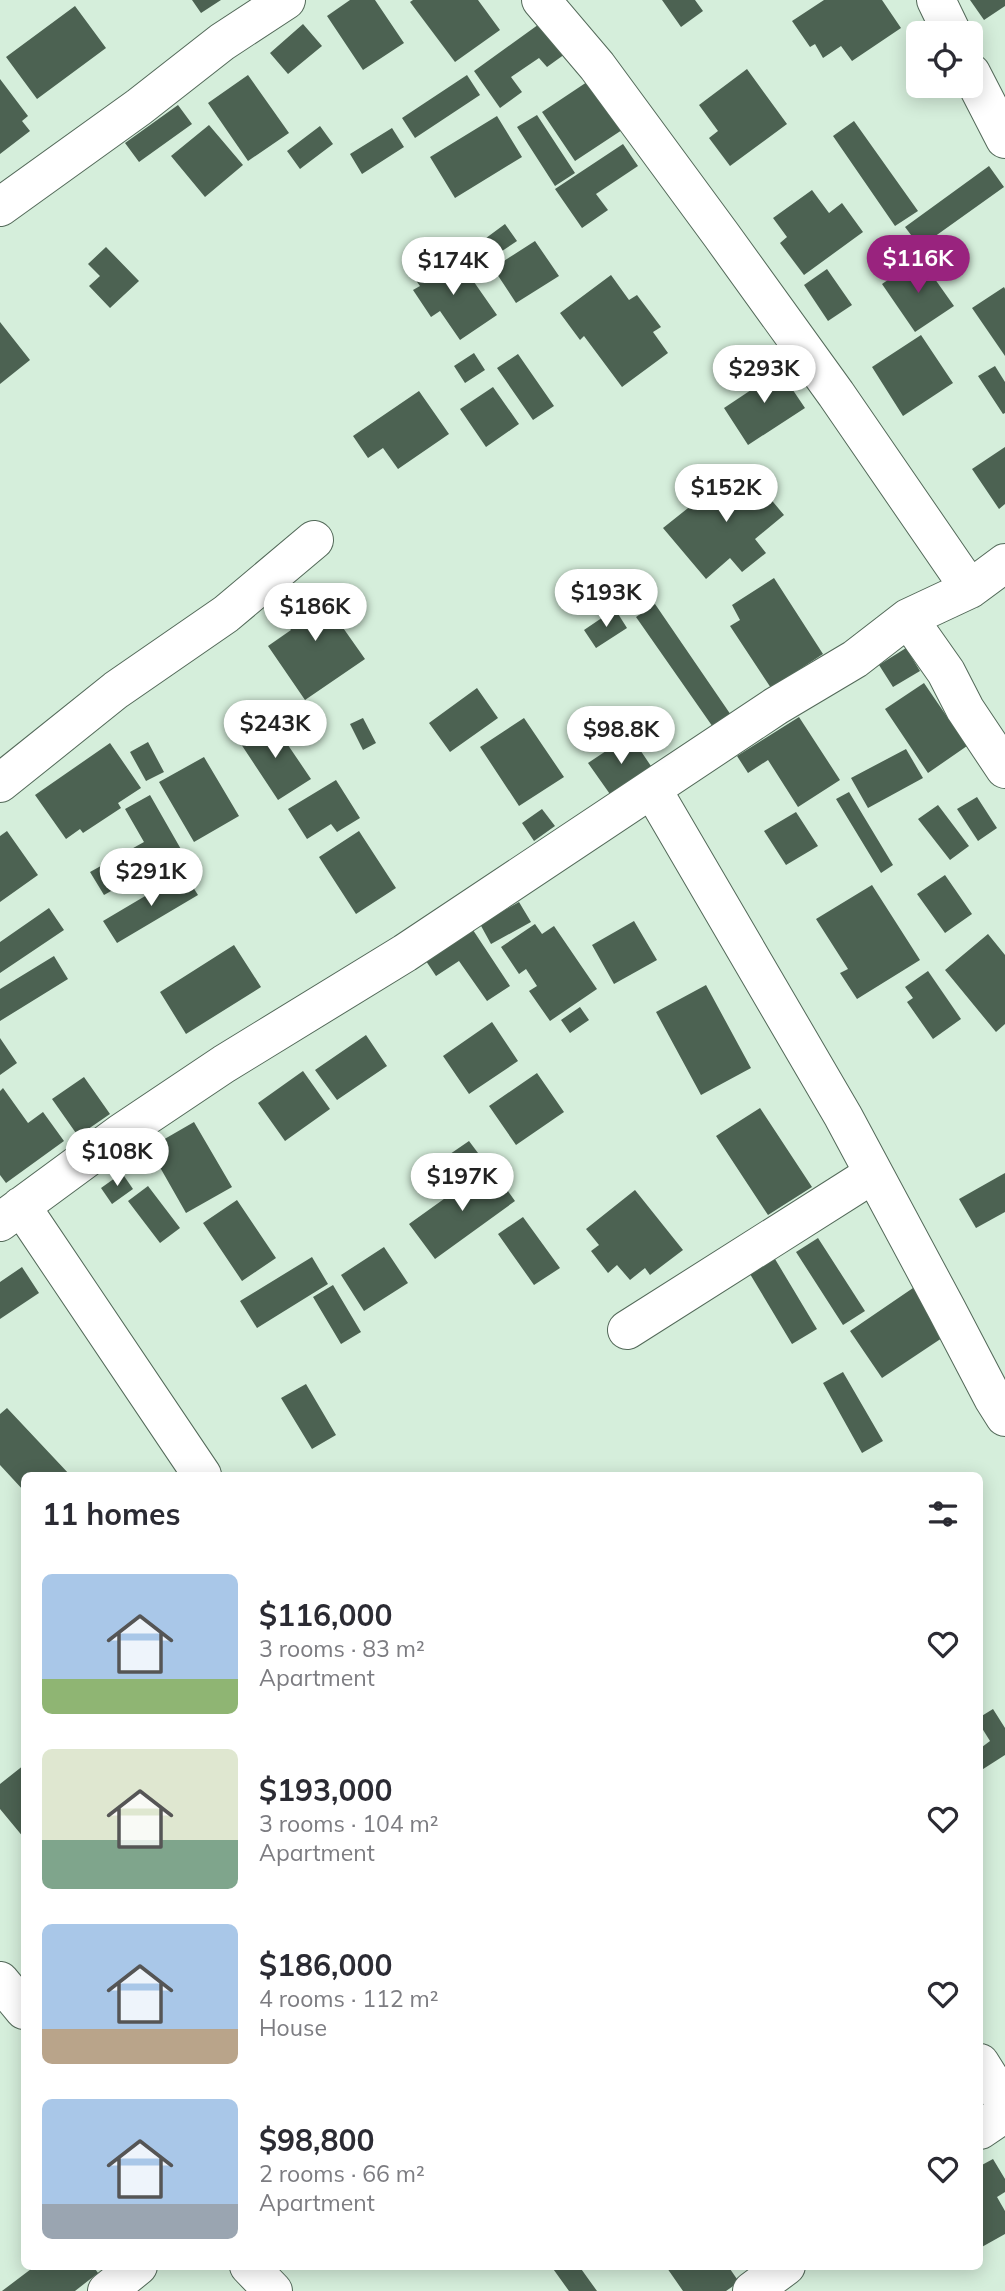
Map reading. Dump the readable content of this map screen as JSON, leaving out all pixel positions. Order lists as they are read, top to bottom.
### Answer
{
  "page": {
    "price": [
      "$116K",
      "$174K",
      "$293K",
      "$152K",
      "$193K",
      "$186K",
      "$243K",
      "$98.8K",
      "$291K",
      "$108K",
      "$197K"
    ],
    "heading": "11 homes",
    "list": [
      {
        "name": "$116,000",
        "note": "3 rooms · 83 m² · Apartment"
      },
      {
        "name": "$193,000",
        "note": "3 rooms · 104 m² · Apartment"
      },
      {
        "name": "$186,000",
        "note": "4 rooms · 112 m² · House"
      },
      {
        "name": "$98,800",
        "note": "2 rooms · 66 m² · Apartment"
      }
    ]
  }
}
